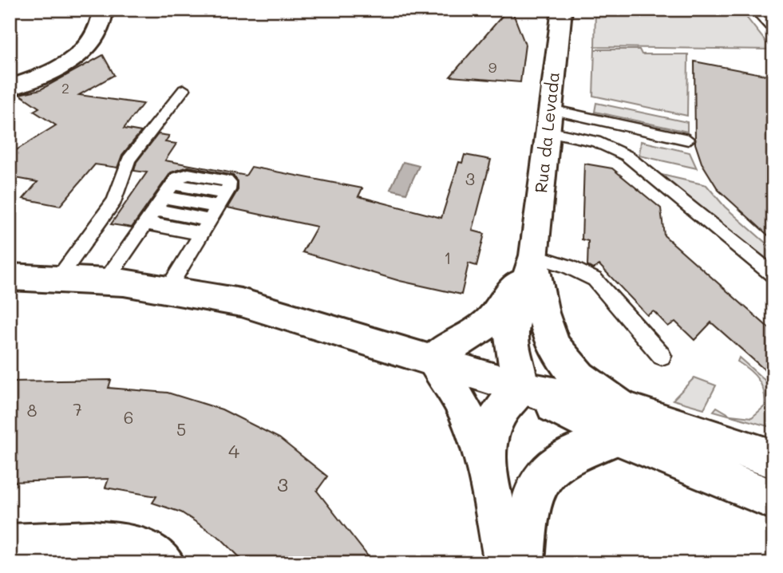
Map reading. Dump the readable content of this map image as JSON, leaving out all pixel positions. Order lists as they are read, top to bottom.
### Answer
{
  "streets": {
    "street": ["Rua da Levada"]
  },
  "house_numbers": [
    "9",
    "2",
    "3",
    "1",
    "7",
    "8",
    "6",
    "5",
    "4",
    "3"
  ]
}
